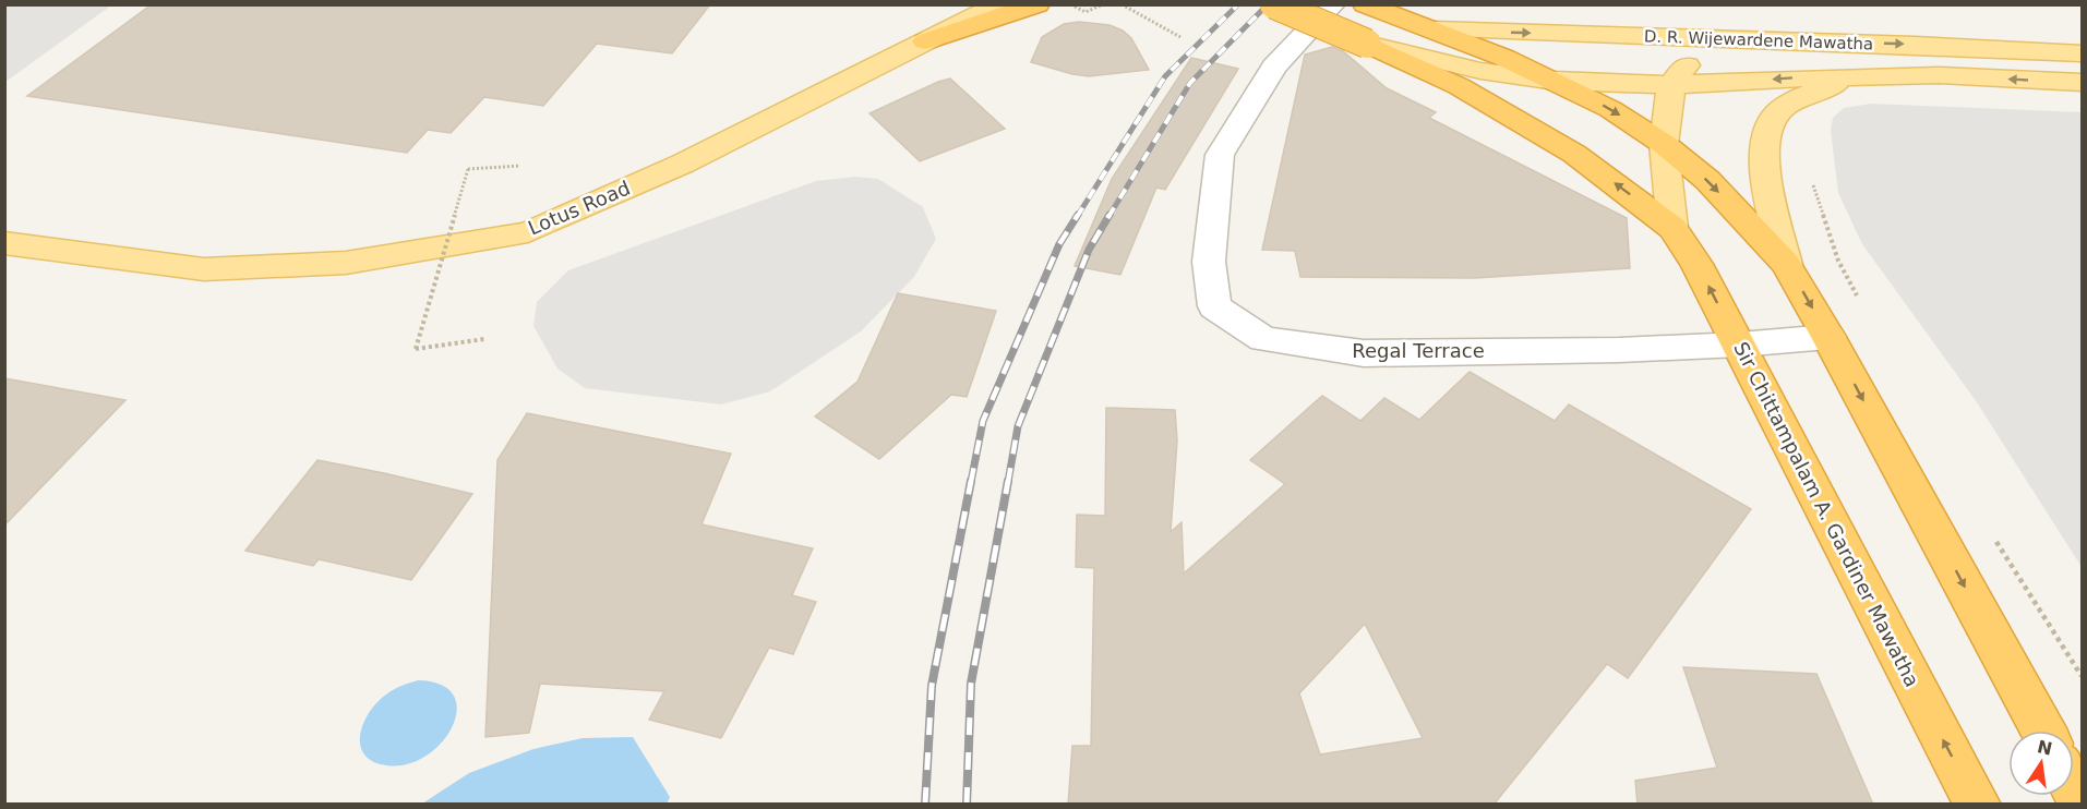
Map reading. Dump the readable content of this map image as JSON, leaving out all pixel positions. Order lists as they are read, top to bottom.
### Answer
{
  "streets": {
    "highway": ["Sir Chittampalam A. Gardiner Mawatha"],
    "main road": ["D. R. Wijewardene Mawatha", "Lotus Road"],
    "street": ["Regal Terrace"]
  },
  "crossings": [
    ["D. R. Wijewardene Mawatha", "Sir Chittampalam A. Gardiner Mawatha"],
    ["Regal Terrace", "Sir Chittampalam A. Gardiner Mawatha"]
  ],
  "north": "top"
}
